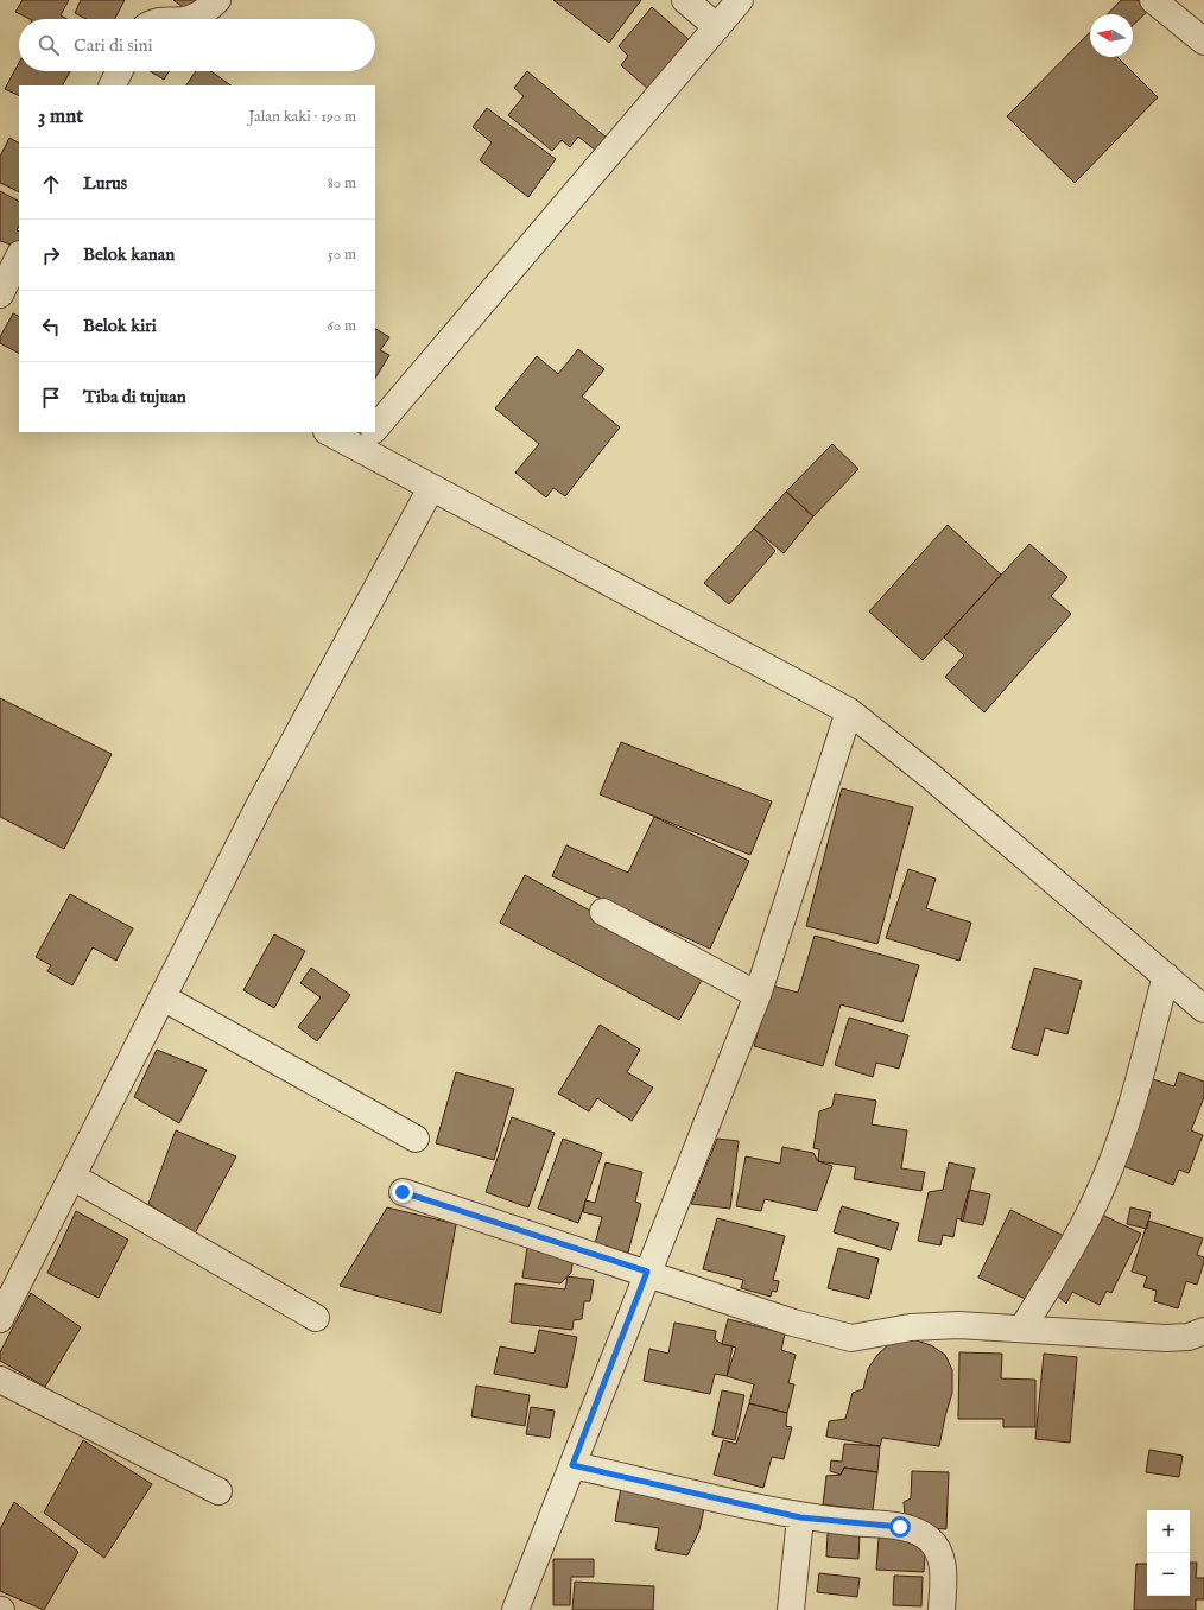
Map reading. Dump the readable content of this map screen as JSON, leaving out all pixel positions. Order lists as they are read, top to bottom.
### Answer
{
  "north": "left",
  "page": {
    "search": "Cari di sini",
    "heading": ["3 mnt", "Jalan kaki · 190 m"],
    "list": [
      ["Lurus", "80 m"],
      ["Belok kanan", "50 m"],
      ["Belok kiri", "60 m"],
      "Tiba di tujuan"
    ],
    "map_buttons": ["+", "−"]
  }
}
